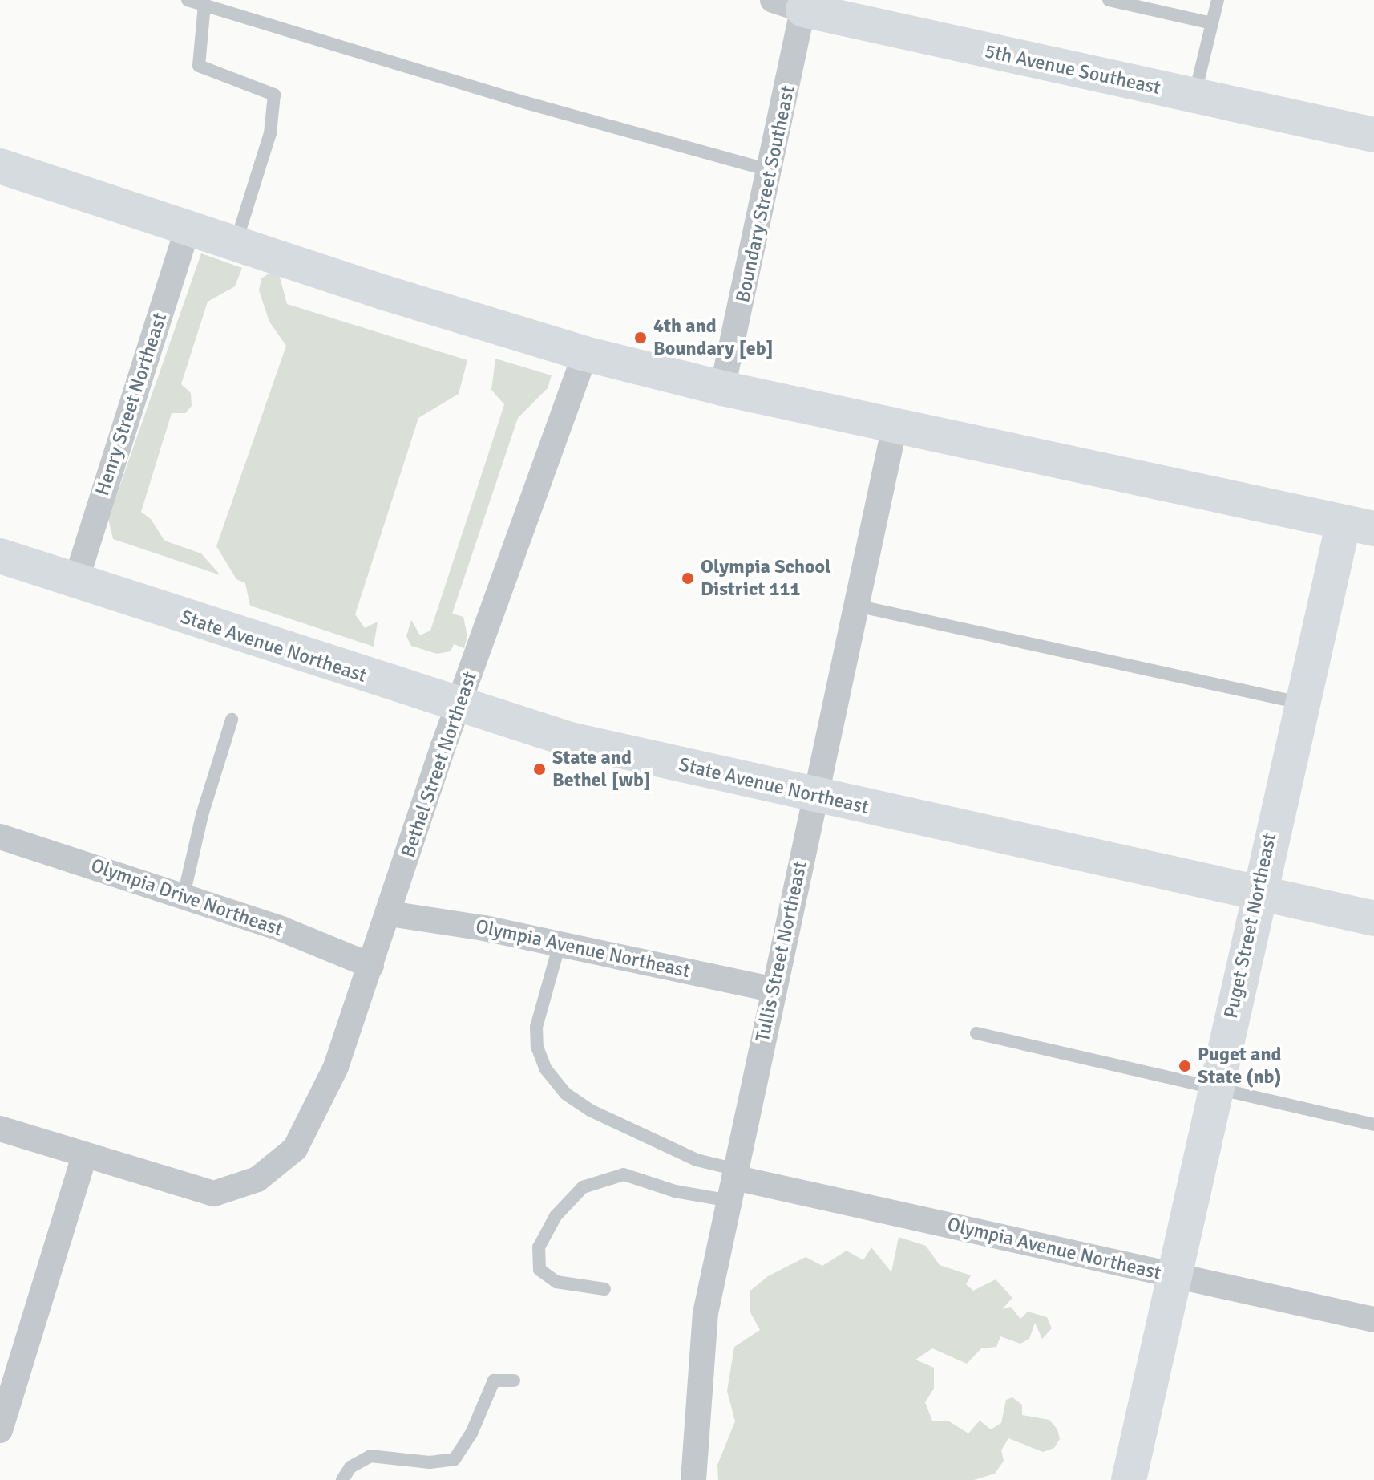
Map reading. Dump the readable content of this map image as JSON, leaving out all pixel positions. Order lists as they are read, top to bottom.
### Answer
{
  "streets": {
    "main road": ["5th Avenue Southeast", "State Avenue Northeast", "Puget Street Northeast"],
    "street": [
      "Boundary Street Southeast",
      "Henry Street Northeast",
      "Bethel Street Northeast",
      "Olympia Drive Northeast",
      "Olympia Avenue Northeast",
      "Tullis Street Northeast"
    ]
  },
  "crossings": [
    ["5th Avenue Southeast", "Boundary Street Southeast"],
    ["Henry Street Northeast", "State Avenue Northeast"],
    ["State Avenue Northeast", "Bethel Street Northeast"],
    ["State Avenue Northeast", "Puget Street Northeast"],
    ["State Avenue Northeast", "Tullis Street Northeast"],
    ["Bethel Street Northeast", "Olympia Drive Northeast"],
    ["Bethel Street Northeast", "Olympia Avenue Northeast"],
    ["Puget Street Northeast", "Olympia Avenue Northeast"],
    ["Olympia Avenue Northeast", "Tullis Street Northeast"]
  ],
  "places": [
    "4th and Boundary [eb]",
    "Olympia School District 111",
    "State and Bethel [wb]",
    "Puget and State (nb)"
  ]
}
